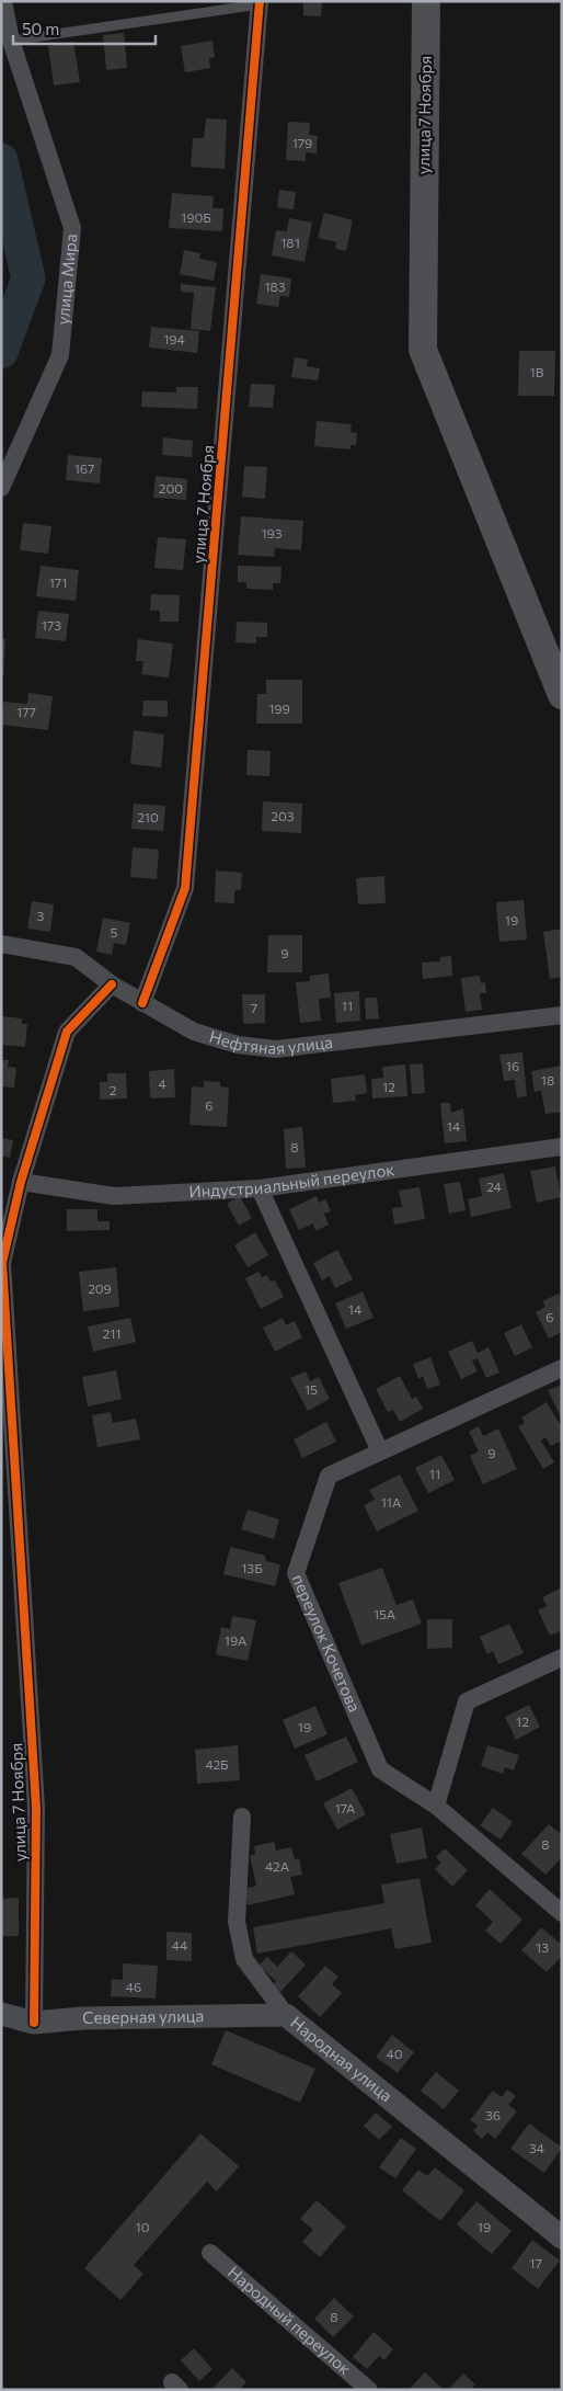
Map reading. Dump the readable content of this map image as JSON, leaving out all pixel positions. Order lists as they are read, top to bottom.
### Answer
{
  "streets": {
    "main road": ["улица 7 Ноября"],
    "street": [
      "улица Мира",
      "Нефтяная улица",
      "Индустриальный переулок",
      "переулок Кочетова",
      "Северная улица",
      "Народная улица",
      "Народный переулок"
    ]
  },
  "crossings": [
    ["улица 7 Ноября", "Нефтяная улица"],
    ["улица 7 Ноября", "Индустриальный переулок"],
    ["улица 7 Ноября", "Северная улица"],
    ["Северная улица", "Народная улица"]
  ],
  "house_numbers": [
    "179",
    "190Б",
    "181",
    "183",
    "194",
    "1В",
    "167",
    "200",
    "193",
    "171",
    "173",
    "199",
    "177",
    "203",
    "210",
    "3",
    "19",
    "5",
    "9",
    "11",
    "7",
    "16",
    "18",
    "4",
    "12",
    "2",
    "6",
    "14",
    "8",
    "24",
    "209",
    "14",
    "6",
    "211",
    "15",
    "9",
    "11",
    "11А",
    "13Б",
    "15А",
    "19А",
    "12",
    "19",
    "42Б",
    "17А",
    "8",
    "42А",
    "44",
    "13",
    "46",
    "40",
    "36",
    "34",
    "10",
    "19",
    "17",
    "8"
  ],
  "scale_bar": "50 m"
}
